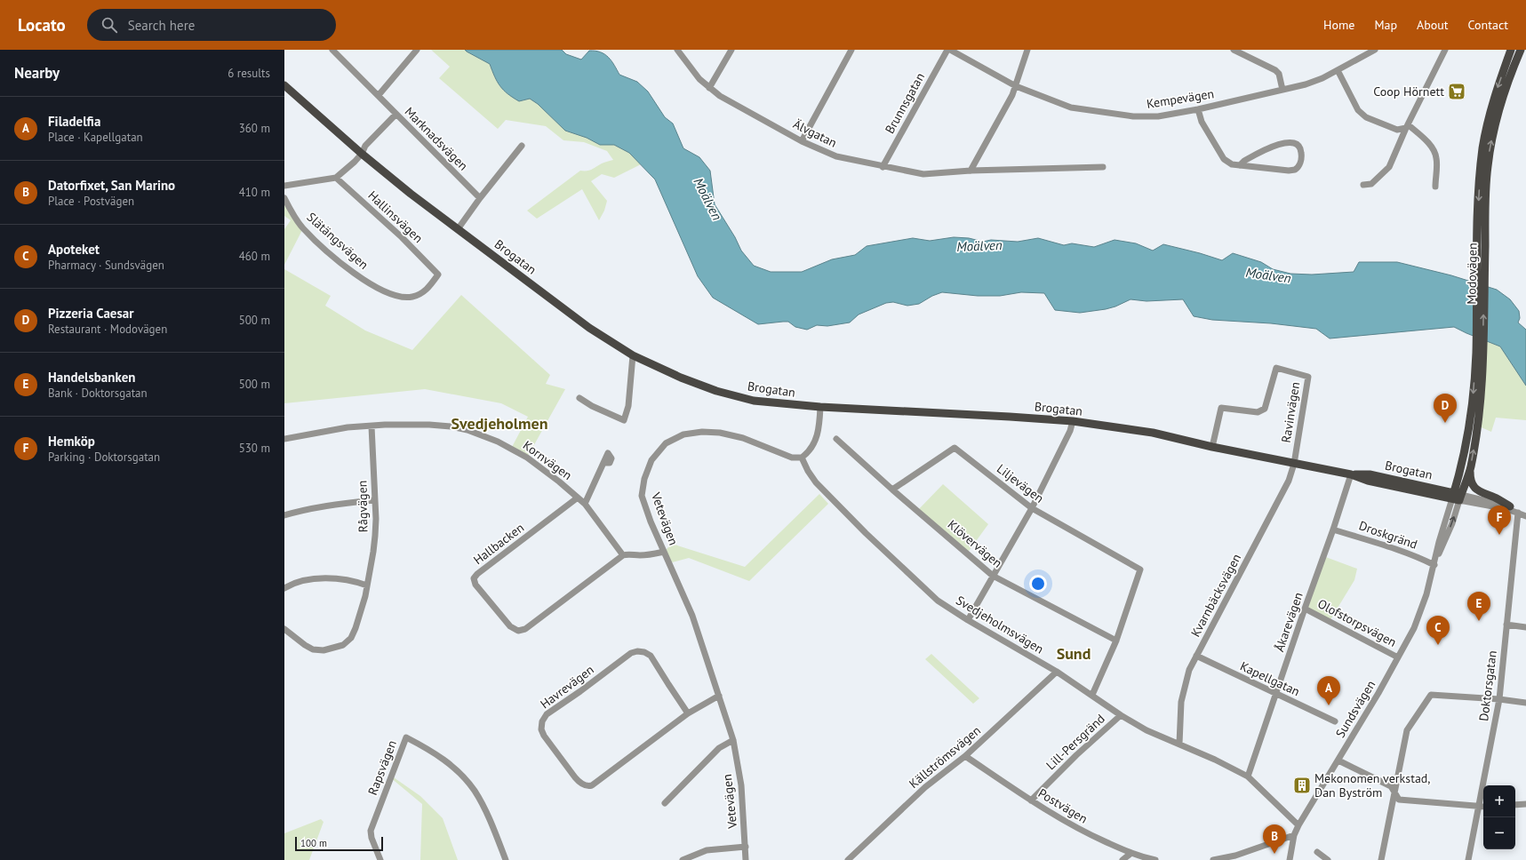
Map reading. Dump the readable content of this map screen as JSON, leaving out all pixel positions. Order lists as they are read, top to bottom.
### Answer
{
  "streets": {
    "main road": ["Brogatan", "Modovägen"],
    "street": [
      "Kempevägen",
      "Brunnsgatan",
      "Älvgatan",
      "Marknadsvägen",
      "Hallinsvägen",
      "Slätängsvägen",
      "Ravinvägen",
      "Kornvägen",
      "Liljevägen",
      "Rågvägen",
      "Vetevägen",
      "Droskgränd",
      "Hallbacken",
      "Klövervägen",
      "Kvarnbäcksvägen",
      "Åkarevägen",
      "Olofstorpsvägen",
      "Svedjeholmsvägen",
      "Kapellgatan",
      "Doktorsgatan",
      "Havrevägen",
      "Sundsvägen",
      "Lill-Persgränd",
      "Källströmsvägen",
      "Rapsvägen",
      "Postvägen"
    ]
  },
  "crossings": [
    ["Kempevägen", "Brunnsgatan"],
    ["Brunnsgatan", "Älvgatan"],
    ["Hallinsvägen", "Slätängsvägen"],
    ["Brogatan", "Modovägen"],
    ["Brogatan", "Ravinvägen"],
    ["Brogatan", "Kvarnbäcksvägen"],
    ["Brogatan", "Åkarevägen"],
    ["Brogatan", "Sundsvägen"],
    ["Modovägen", "Sundsvägen"],
    ["Ravinvägen", "Kvarnbäcksvägen"],
    ["Kornvägen", "Rågvägen"],
    ["Kornvägen", "Hallbacken"],
    ["Liljevägen", "Klövervägen"],
    ["Vetevägen", "Svedjeholmsvägen"],
    ["Vetevägen", "Havrevägen"],
    ["Droskgränd", "Åkarevägen"],
    ["Droskgränd", "Sundsvägen"],
    ["Kvarnbäcksvägen", "Svedjeholmsvägen"],
    ["Kvarnbäcksvägen", "Kapellgatan"],
    ["Åkarevägen", "Olofstorpsvägen"],
    ["Åkarevägen", "Svedjeholmsvägen"],
    ["Åkarevägen", "Kapellgatan"],
    ["Olofstorpsvägen", "Sundsvägen"],
    ["Svedjeholmsvägen", "Sundsvägen"],
    ["Svedjeholmsvägen", "Lill-Persgränd"],
    ["Svedjeholmsvägen", "Källströmsvägen"],
    ["Lill-Persgränd", "Postvägen"],
    ["Källströmsvägen", "Postvägen"]
  ],
  "districts": ["Svedjeholmen", "Sund"],
  "water": ["Moälven"],
  "places": {
    "supermarket": ["Coop Hörnett"],
    "building": ["Mekonomen verkstad, Dan Byström"]
  },
  "scale_bar": "100 m",
  "page": {
    "header": "Locato",
    "search": "Search here",
    "nav": [
      "Home",
      "Map",
      "About",
      "Contact"
    ],
    "heading": ["Nearby", "6 results"],
    "list": [
      {
        "mark": "A",
        "name": "Filadelfia",
        "note": "Place · Kapellgatan",
        "value": "360 m"
      },
      {
        "mark": "B",
        "name": "Datorfixet, San Marino",
        "note": "Place · Postvägen",
        "value": "410 m"
      },
      {
        "mark": "C",
        "name": "Apoteket",
        "note": "Pharmacy · Sundsvägen",
        "value": "460 m"
      },
      {
        "mark": "D",
        "name": "Pizzeria Caesar",
        "note": "Restaurant · Modovägen",
        "value": "500 m"
      },
      {
        "mark": "E",
        "name": "Handelsbanken",
        "note": "Bank · Doktorsgatan",
        "value": "500 m"
      },
      {
        "mark": "F",
        "name": "Hemköp",
        "note": "Parking · Doktorsgatan",
        "value": "530 m"
      }
    ],
    "pins": [
      "D",
      "F",
      "E",
      "C",
      "A",
      "B"
    ],
    "map_buttons": ["+", "−"],
    "scale": "100 m"
  }
}
